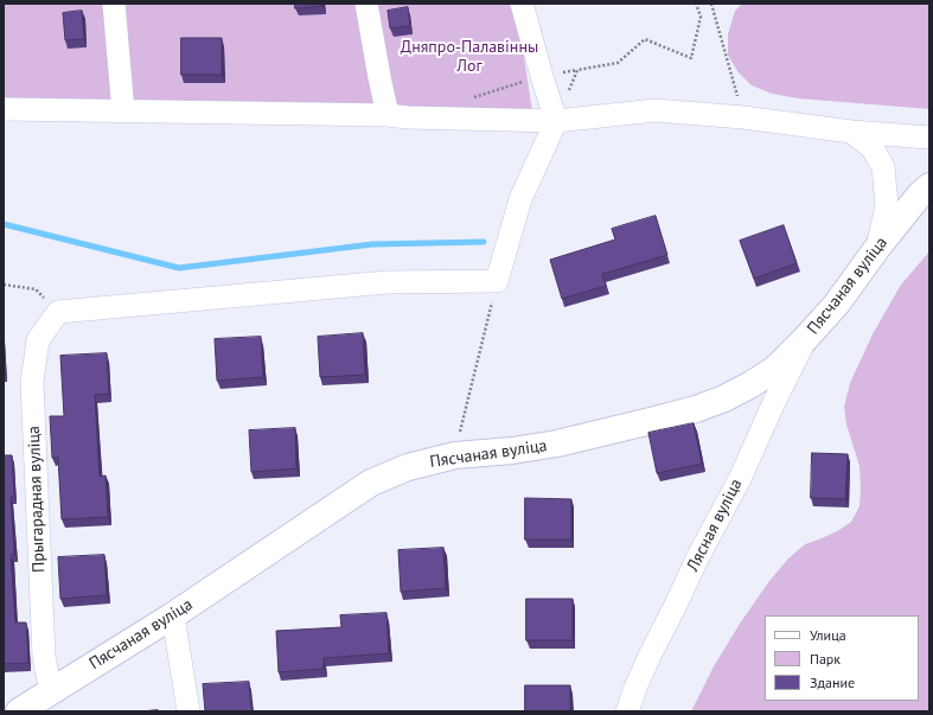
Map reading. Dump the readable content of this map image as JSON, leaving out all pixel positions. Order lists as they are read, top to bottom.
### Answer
{
  "streets": {
    "street": ["Пясчаная вуліца", "Прыгарадная вуліца", "Лясная вуліца"]
  },
  "crossings": [
    ["Пясчаная вуліца", "Прыгарадная вуліца"],
    ["Пясчаная вуліца", "Лясная вуліца"]
  ],
  "parks": ["Дняпро-Палавінны Лог"],
  "legend": ["Улица", "Парк", "Здание"]
}
